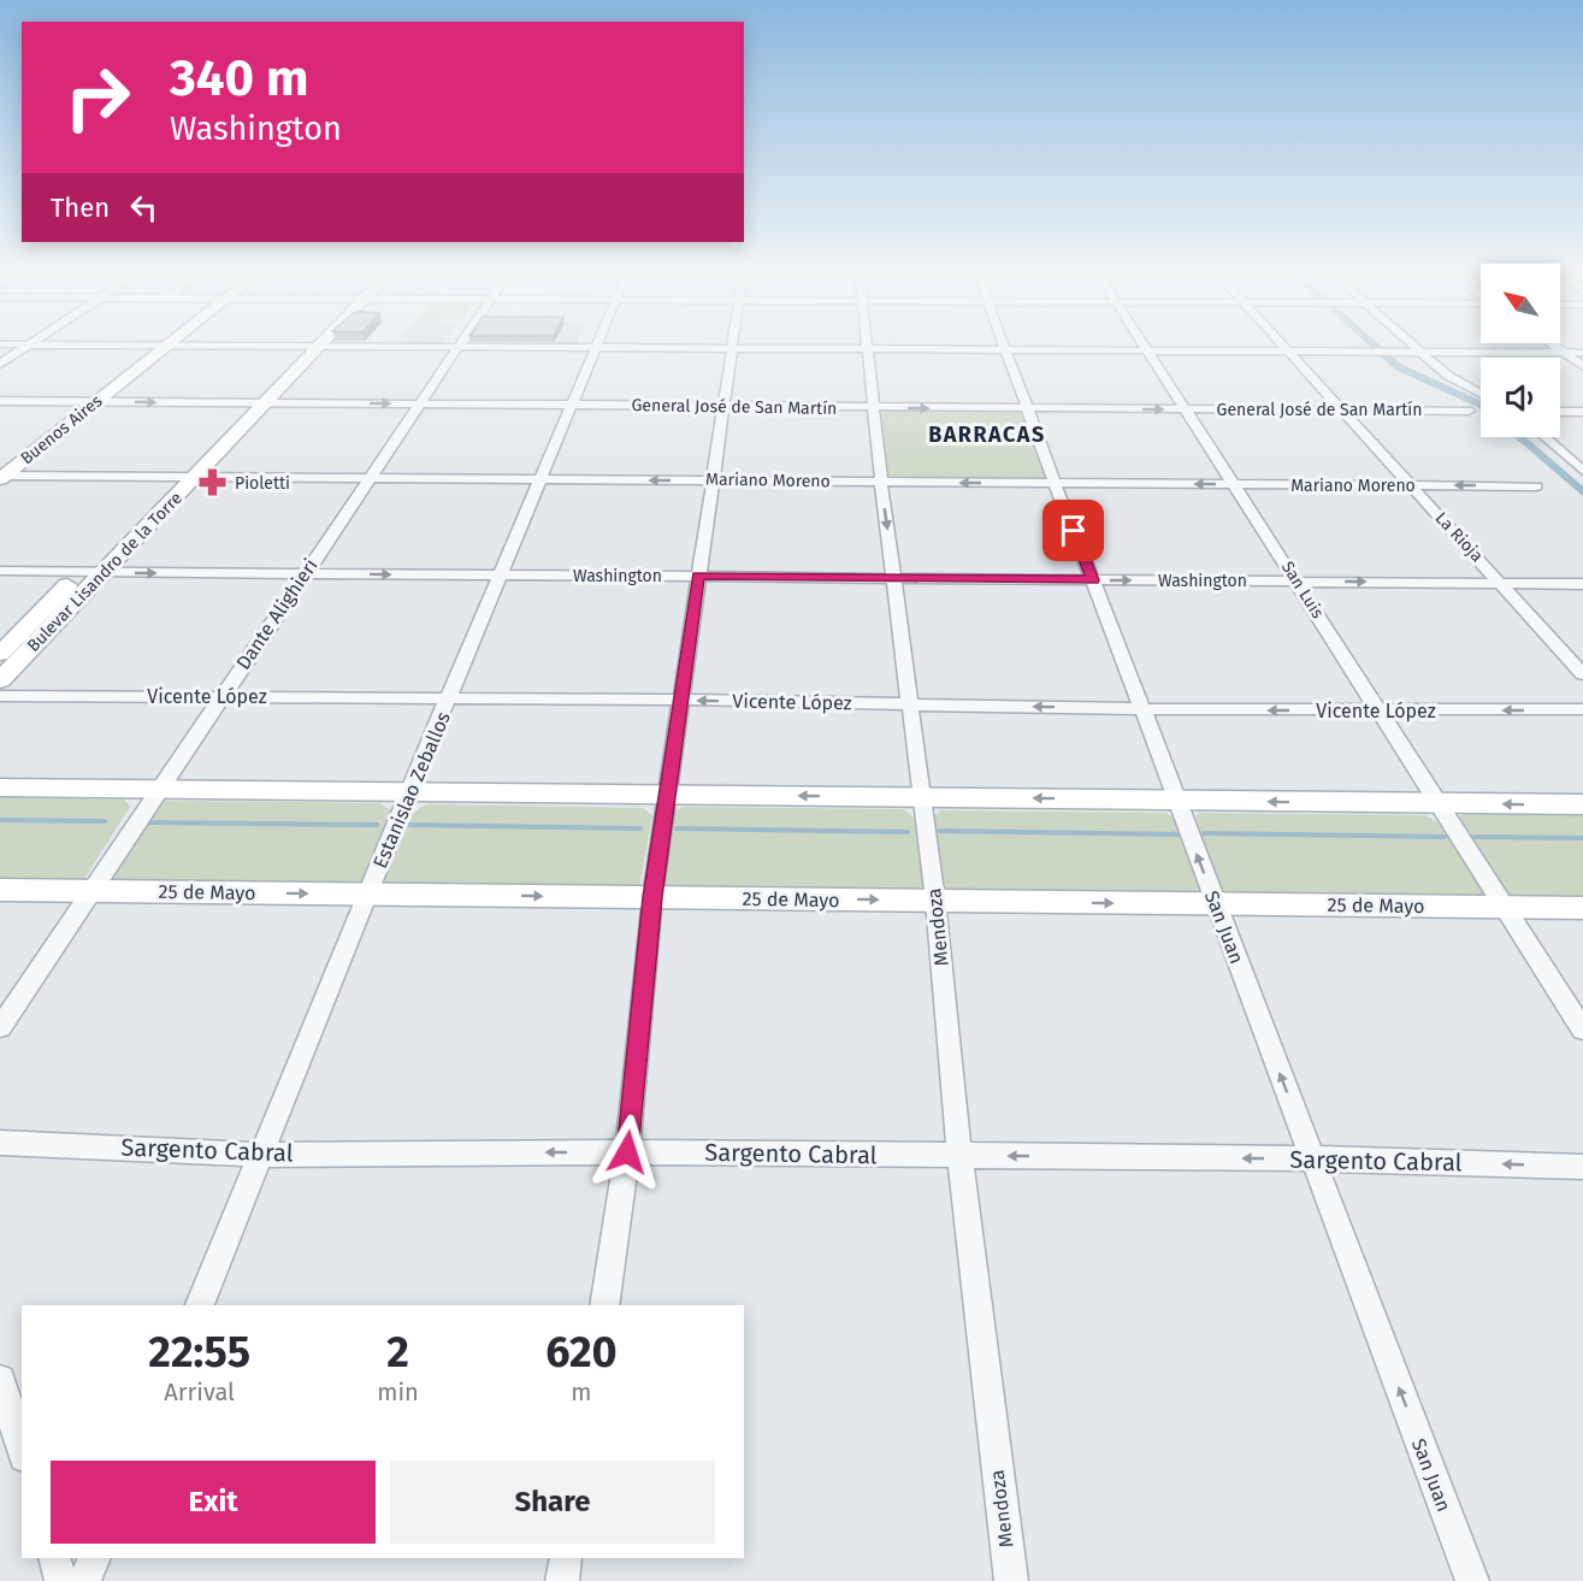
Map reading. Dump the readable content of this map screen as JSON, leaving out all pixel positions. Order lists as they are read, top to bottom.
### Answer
{
  "streets": {
    "street": [
      "General José de San Martín",
      "Buenos Aires",
      "Mariano Moreno",
      "La Rioja",
      "Bulevar Lisandro de la Torre",
      "Washington",
      "San Luis",
      "Dante Alighieri",
      "Vicente López",
      "Estanislao Zeballos",
      "25 de Mayo",
      "Mendoza",
      "San Juan",
      "Sargento Cabral"
    ]
  },
  "crossings": [
    ["General José de San Martín", "Buenos Aires"],
    ["General José de San Martín", "La Rioja"],
    ["General José de San Martín", "Bulevar Lisandro de la Torre"],
    ["General José de San Martín", "San Luis"],
    ["General José de San Martín", "Dante Alighieri"],
    ["General José de San Martín", "Estanislao Zeballos"],
    ["General José de San Martín", "Mendoza"],
    ["General José de San Martín", "San Juan"],
    ["Buenos Aires", "Mariano Moreno"],
    ["Mariano Moreno", "La Rioja"],
    ["Mariano Moreno", "Bulevar Lisandro de la Torre"],
    ["Mariano Moreno", "San Luis"],
    ["Mariano Moreno", "Dante Alighieri"],
    ["Mariano Moreno", "Estanislao Zeballos"],
    ["Mariano Moreno", "Mendoza"],
    ["Mariano Moreno", "San Juan"],
    ["La Rioja", "Washington"],
    ["Bulevar Lisandro de la Torre", "Washington"],
    ["Washington", "San Luis"],
    ["Washington", "Dante Alighieri"],
    ["Washington", "Estanislao Zeballos"],
    ["Washington", "Mendoza"],
    ["Washington", "San Juan"],
    ["San Luis", "Vicente López"],
    ["San Luis", "25 de Mayo"],
    ["Dante Alighieri", "Vicente López"],
    ["Dante Alighieri", "25 de Mayo"],
    ["Vicente López", "Estanislao Zeballos"],
    ["Vicente López", "Mendoza"],
    ["Vicente López", "San Juan"],
    ["Estanislao Zeballos", "25 de Mayo"],
    ["Estanislao Zeballos", "Sargento Cabral"],
    ["25 de Mayo", "Mendoza"],
    ["25 de Mayo", "San Juan"],
    ["Mendoza", "Sargento Cabral"],
    ["San Juan", "Sargento Cabral"]
  ],
  "one_way": ["Washington", "San Juan", "Sargento Cabral"],
  "districts": ["BARRACAS"],
  "places": {
    "pharmacy": ["Pioletti"]
  },
  "north": "top left",
  "page": {
    "turn": ["340 m", "Washington"],
    "then": "Then",
    "eta": [
      "22:55",
      "Arrival",
      "2",
      "min",
      "620",
      "m"
    ],
    "buttons": ["Exit", "Share"]
  }
}
